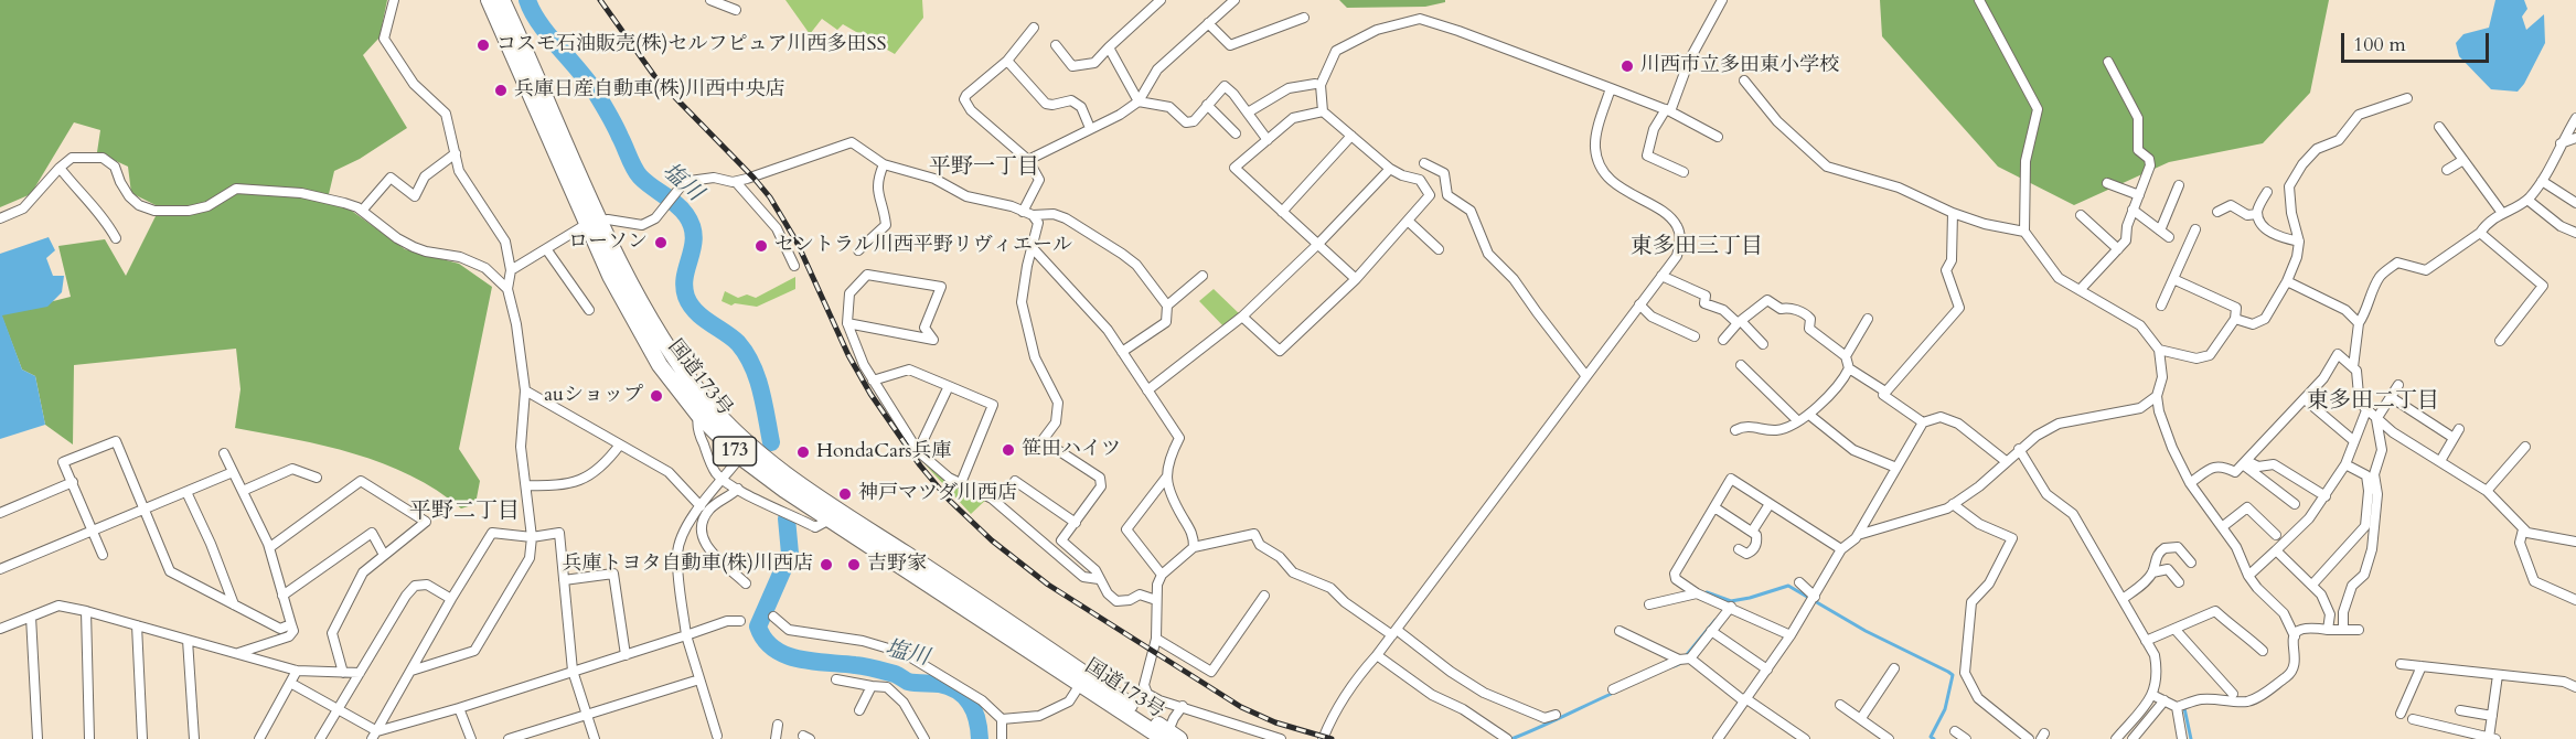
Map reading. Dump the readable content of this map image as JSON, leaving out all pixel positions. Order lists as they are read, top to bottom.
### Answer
{
  "streets": {
    "highway": ["国道173号", "173"]
  },
  "districts": [
    "平野一丁目",
    "東多田三丁目",
    "東多田二丁目",
    "平野二丁目"
  ],
  "water": ["塩川"],
  "places": [
    "コスモ石油販売(株)セルフピュア川西多田SS",
    "川西市立多田東小学校",
    "兵庫日産自動車(株)川西中央店",
    "ローソン",
    "セントラル川西平野リヴィエール",
    "auショップ",
    "笹田ハイツ",
    "HondaCars兵庫",
    "神戸マツダ川西店",
    "兵庫トヨタ自動車(株)川西店",
    "吉野家"
  ],
  "scale_bar": "100 m"
}
